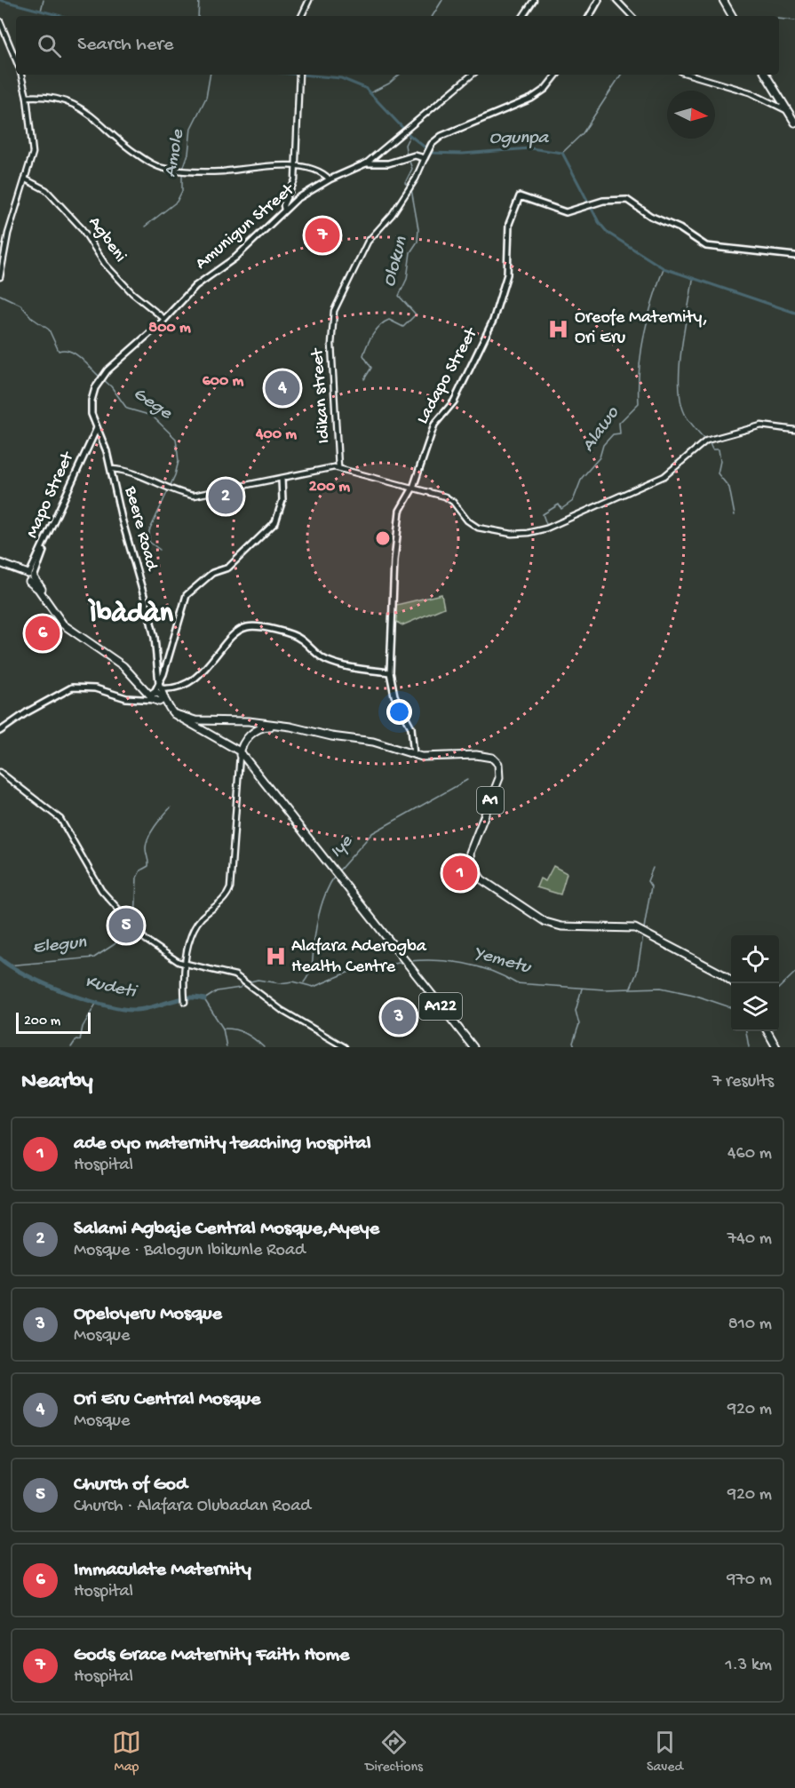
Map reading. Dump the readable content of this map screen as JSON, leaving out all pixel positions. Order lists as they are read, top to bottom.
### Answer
{
  "streets": {
    "highway": ["A1", "A122"],
    "main road": [
      "Amunigun Street",
      "Ladapo Street",
      "Mapo Street",
      "Beere Road"
    ],
    "street": ["Agbeni", "Idikan street"]
  },
  "crossings": [
    ["Amunigun Street", "Agbeni"],
    ["Amunigun Street", "Idikan street"],
    ["Amunigun Street", "Beere Road"],
    ["Ladapo Street", "A1"],
    ["Mapo Street", "Beere Road"],
    ["Mapo Street", "A1"],
    ["Beere Road", "A1"],
    ["A1", "A122"]
  ],
  "districts": ["Ìbàdàn"],
  "water": [
    "Ogunpa",
    "Amole",
    "Olokun",
    "Gege",
    "Alawo",
    "Iye",
    "Elegun",
    "Yemetu",
    "Kudeti"
  ],
  "places": {
    "hospital": ["Oreofe Maternity, Ori Eru", "Alafara Aderogba Health Centre"]
  },
  "scale_bar": "200 m",
  "north": "right",
  "page": {
    "search": "Search here",
    "pins": [
      "7",
      "4",
      "2",
      "6",
      "1",
      "5",
      "3"
    ],
    "scale": "200 m",
    "heading": ["Nearby", "7 results"],
    "list": [
      {
        "mark": "1",
        "name": "ade oyo maternity teaching hospital",
        "note": "Hospital",
        "value": "460 m"
      },
      {
        "mark": "2",
        "name": "Salami Agbaje Central Mosque,Ayeye",
        "note": "Mosque · Balogun Ibikunle Road",
        "value": "740 m"
      },
      {
        "mark": "3",
        "name": "Opeloyeru Mosque",
        "note": "Mosque",
        "value": "810 m"
      },
      {
        "mark": "4",
        "name": "Ori Eru Central Mosque",
        "note": "Mosque",
        "value": "920 m"
      },
      {
        "mark": "5",
        "name": "Church of God",
        "note": "Church · Alafara Olubadan Road",
        "value": "920 m"
      },
      {
        "mark": "6",
        "name": "Immaculate Maternity",
        "note": "Hospital",
        "value": "970 m"
      },
      {
        "mark": "7",
        "name": "Gods Grace Maternity Faith Home",
        "note": "Hospital",
        "value": "1.3 km"
      }
    ],
    "nav": ["Map", "Directions", "Saved"]
  },
  "rings": [
    "800 m",
    "600 m",
    "400 m",
    "200 m"
  ]
}
